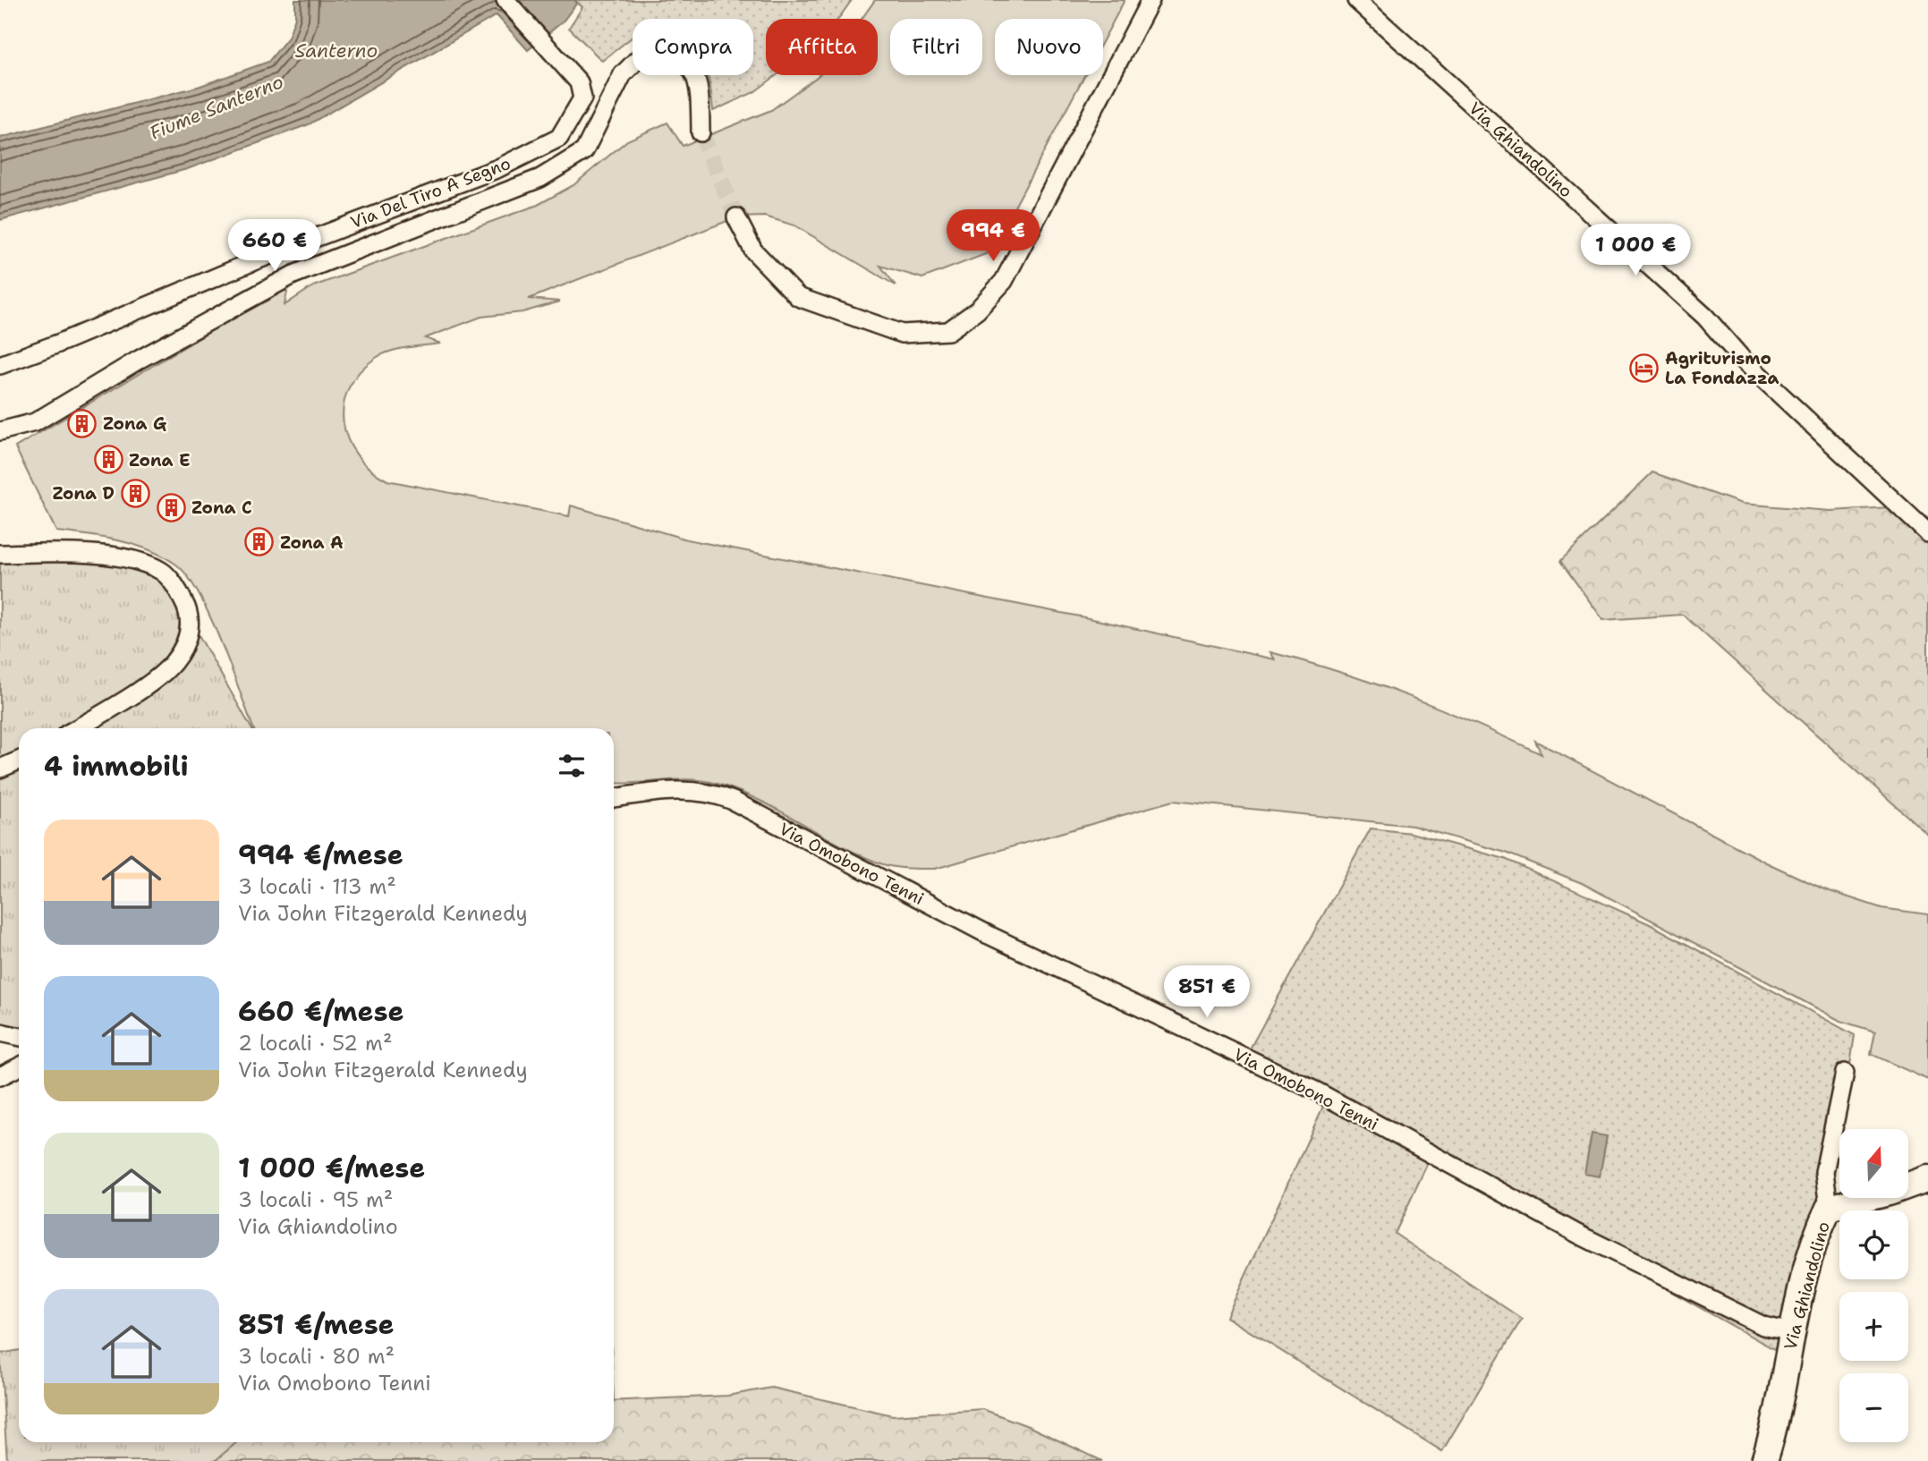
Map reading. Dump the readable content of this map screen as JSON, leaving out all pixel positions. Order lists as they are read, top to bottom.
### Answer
{
  "streets": {
    "street": ["Via Ghiandolino", "Via Del Tiro A Segno", "Via Omobono Tenni"]
  },
  "crossings": [
    ["Via Ghiandolino", "Via Omobono Tenni"]
  ],
  "water": ["Santerno", "Fiume Santerno"],
  "places": {
    "hotel": ["Agriturismo La Fondazza"],
    "building": [
      "Zona G",
      "Zona E",
      "Zona D",
      "Zona C",
      "Zona A"
    ]
  },
  "north": "top",
  "page": {
    "chip": [
      "Compra",
      "Affitta",
      "Filtri",
      "Nuovo"
    ],
    "price": [
      "994 €",
      "660 €",
      "1 000 €",
      "851 €"
    ],
    "heading": "4 immobili",
    "list": [
      {
        "name": "994 €/mese",
        "note": "3 locali · 113 m² · Via John Fitzgerald Kennedy"
      },
      {
        "name": "660 €/mese",
        "note": "2 locali · 52 m² · Via John Fitzgerald Kennedy"
      },
      {
        "name": "1 000 €/mese",
        "note": "3 locali · 95 m² · Via Ghiandolino"
      },
      {
        "name": "851 €/mese",
        "note": "3 locali · 80 m² · Via Omobono Tenni"
      }
    ],
    "map_buttons": ["+", "−"]
  }
}
